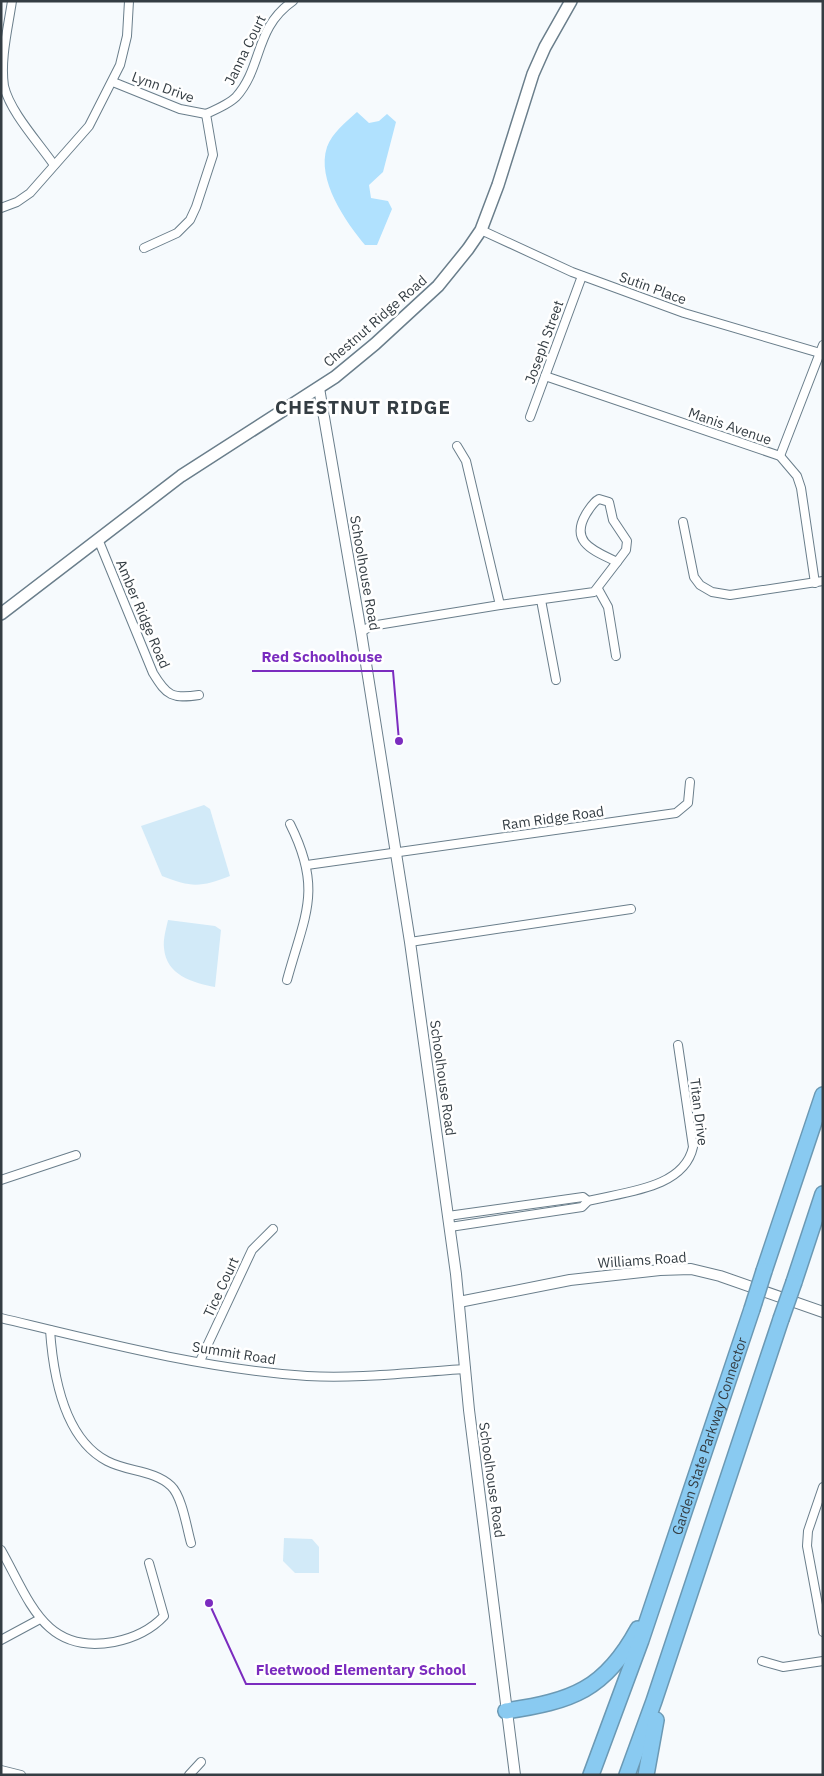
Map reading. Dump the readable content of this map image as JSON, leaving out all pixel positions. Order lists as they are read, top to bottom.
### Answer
{
  "streets": {
    "highway": ["Garden State Parkway Connector"],
    "main road": ["Chestnut Ridge Road"],
    "street": [
      "Janna Court",
      "Lynn Drive",
      "Sutin Place",
      "Joseph Street",
      "Manis Avenue",
      "Schoolhouse Road",
      "Amber Ridge Road",
      "Ram Ridge Road",
      "Titan Drive",
      "Williams Road",
      "Tice Court",
      "Summit Road"
    ]
  },
  "crossings": [
    ["Janna Court", "Lynn Drive"],
    ["Sutin Place", "Chestnut Ridge Road"],
    ["Sutin Place", "Joseph Street"],
    ["Chestnut Ridge Road", "Schoolhouse Road"],
    ["Chestnut Ridge Road", "Amber Ridge Road"],
    ["Joseph Street", "Manis Avenue"],
    ["Schoolhouse Road", "Ram Ridge Road"],
    ["Schoolhouse Road", "Titan Drive"],
    ["Schoolhouse Road", "Williams Road"],
    ["Schoolhouse Road", "Summit Road"],
    ["Tice Court", "Summit Road"]
  ],
  "districts": ["CHESTNUT RIDGE"],
  "places": ["Red Schoolhouse", "Fleetwood Elementary School"]
}
